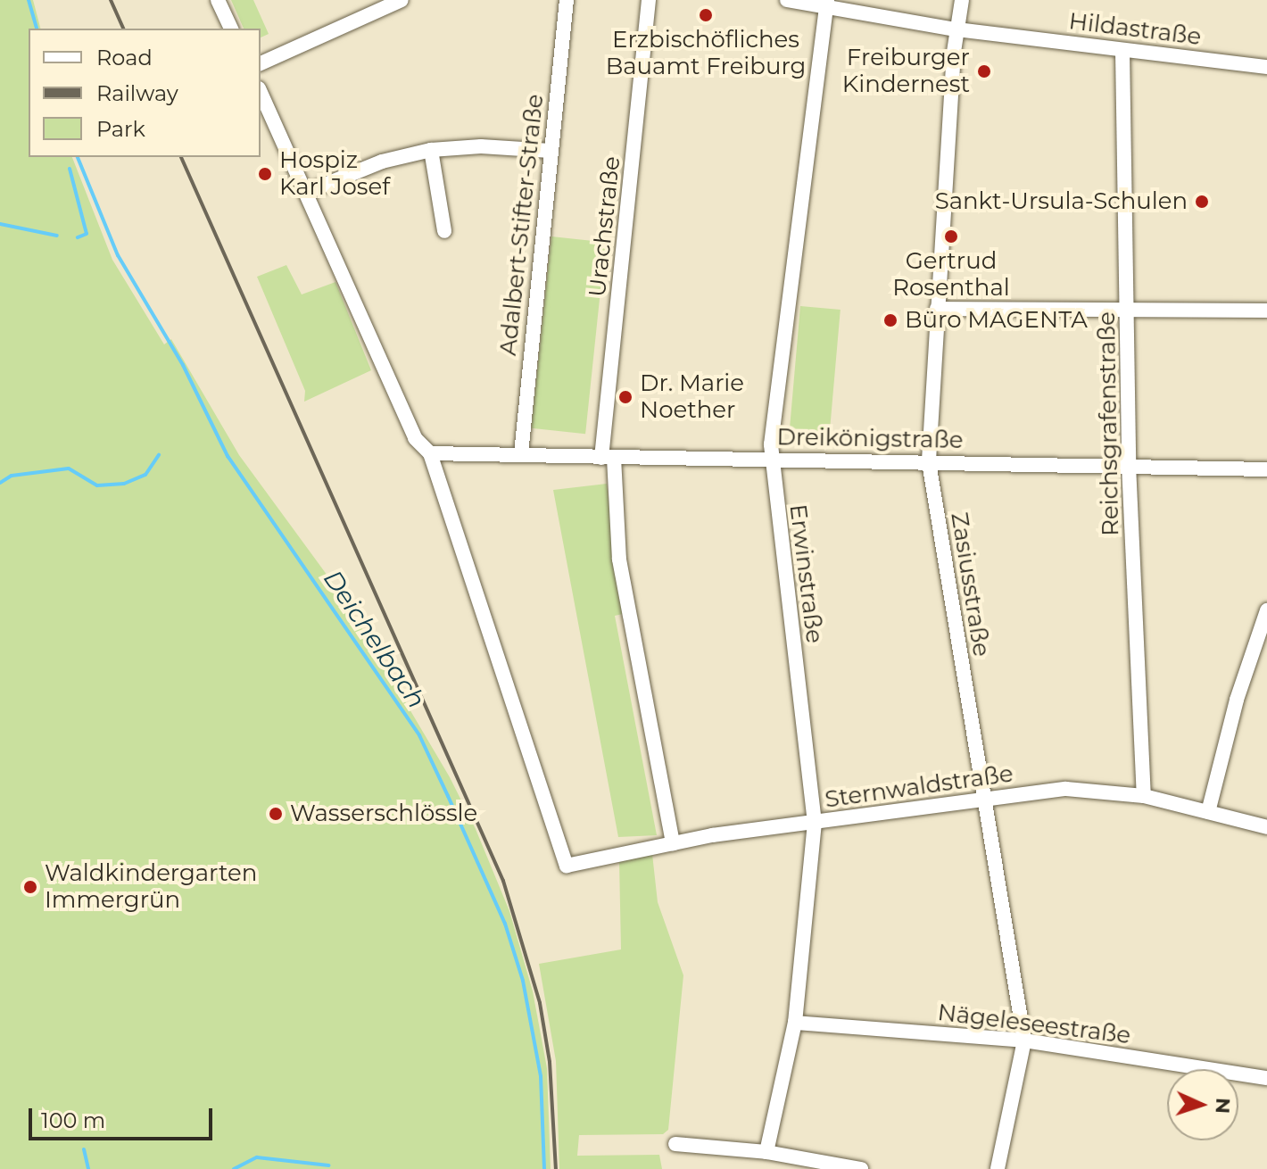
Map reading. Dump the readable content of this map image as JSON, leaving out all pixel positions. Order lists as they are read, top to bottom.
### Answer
{
  "streets": {
    "street": [
      "Hildastraße",
      "Adalbert-Stifter-Straße",
      "Urachstraße",
      "Reichsgrafenstraße",
      "Dreikönigstraße",
      "Erwinstraße",
      "Zasiusstraße",
      "Sternwaldstraße",
      "Nägeleseestraße"
    ]
  },
  "crossings": [
    ["Hildastraße", "Reichsgrafenstraße"],
    ["Hildastraße", "Erwinstraße"],
    ["Hildastraße", "Zasiusstraße"],
    ["Adalbert-Stifter-Straße", "Dreikönigstraße"],
    ["Urachstraße", "Dreikönigstraße"],
    ["Urachstraße", "Sternwaldstraße"],
    ["Reichsgrafenstraße", "Dreikönigstraße"],
    ["Reichsgrafenstraße", "Sternwaldstraße"],
    ["Dreikönigstraße", "Erwinstraße"],
    ["Dreikönigstraße", "Zasiusstraße"],
    ["Dreikönigstraße", "Sternwaldstraße"],
    ["Erwinstraße", "Sternwaldstraße"],
    ["Erwinstraße", "Nägeleseestraße"],
    ["Zasiusstraße", "Sternwaldstraße"],
    ["Zasiusstraße", "Nägeleseestraße"]
  ],
  "water": ["Deichelbach"],
  "places": [
    "Erzbischöfliches Bauamt Freiburg",
    "Freiburger Kindernest",
    "Hospiz Karl Josef",
    "Sankt-Ursula-Schulen",
    "Gertrud Rosenthal",
    "Büro MAGENTA",
    "Dr. Marie Noether",
    "Wasserschlössle",
    "Waldkindergarten Immergrün"
  ],
  "legend": ["Road", "Railway", "Park"],
  "scale_bar": "100 m",
  "north": "right"
}
